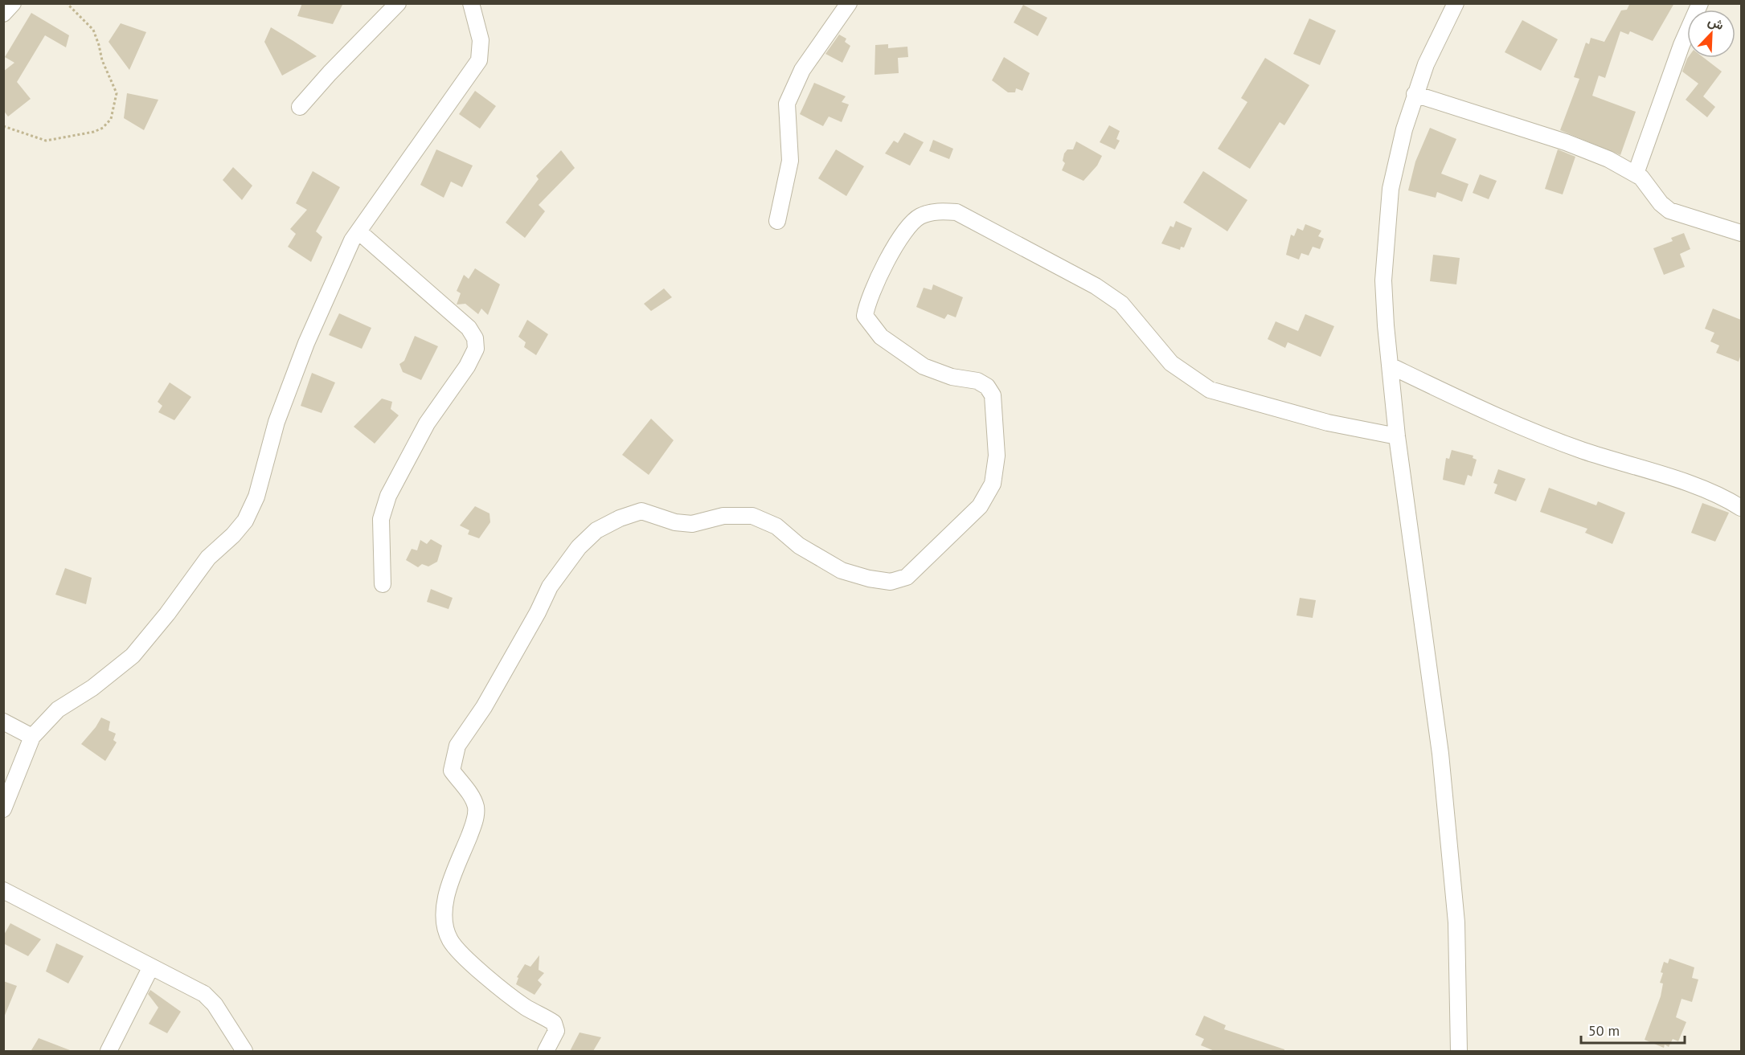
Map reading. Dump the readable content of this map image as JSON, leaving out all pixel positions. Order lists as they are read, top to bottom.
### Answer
{
  "scale_bar": "50 m",
  "north": "top right"
}
